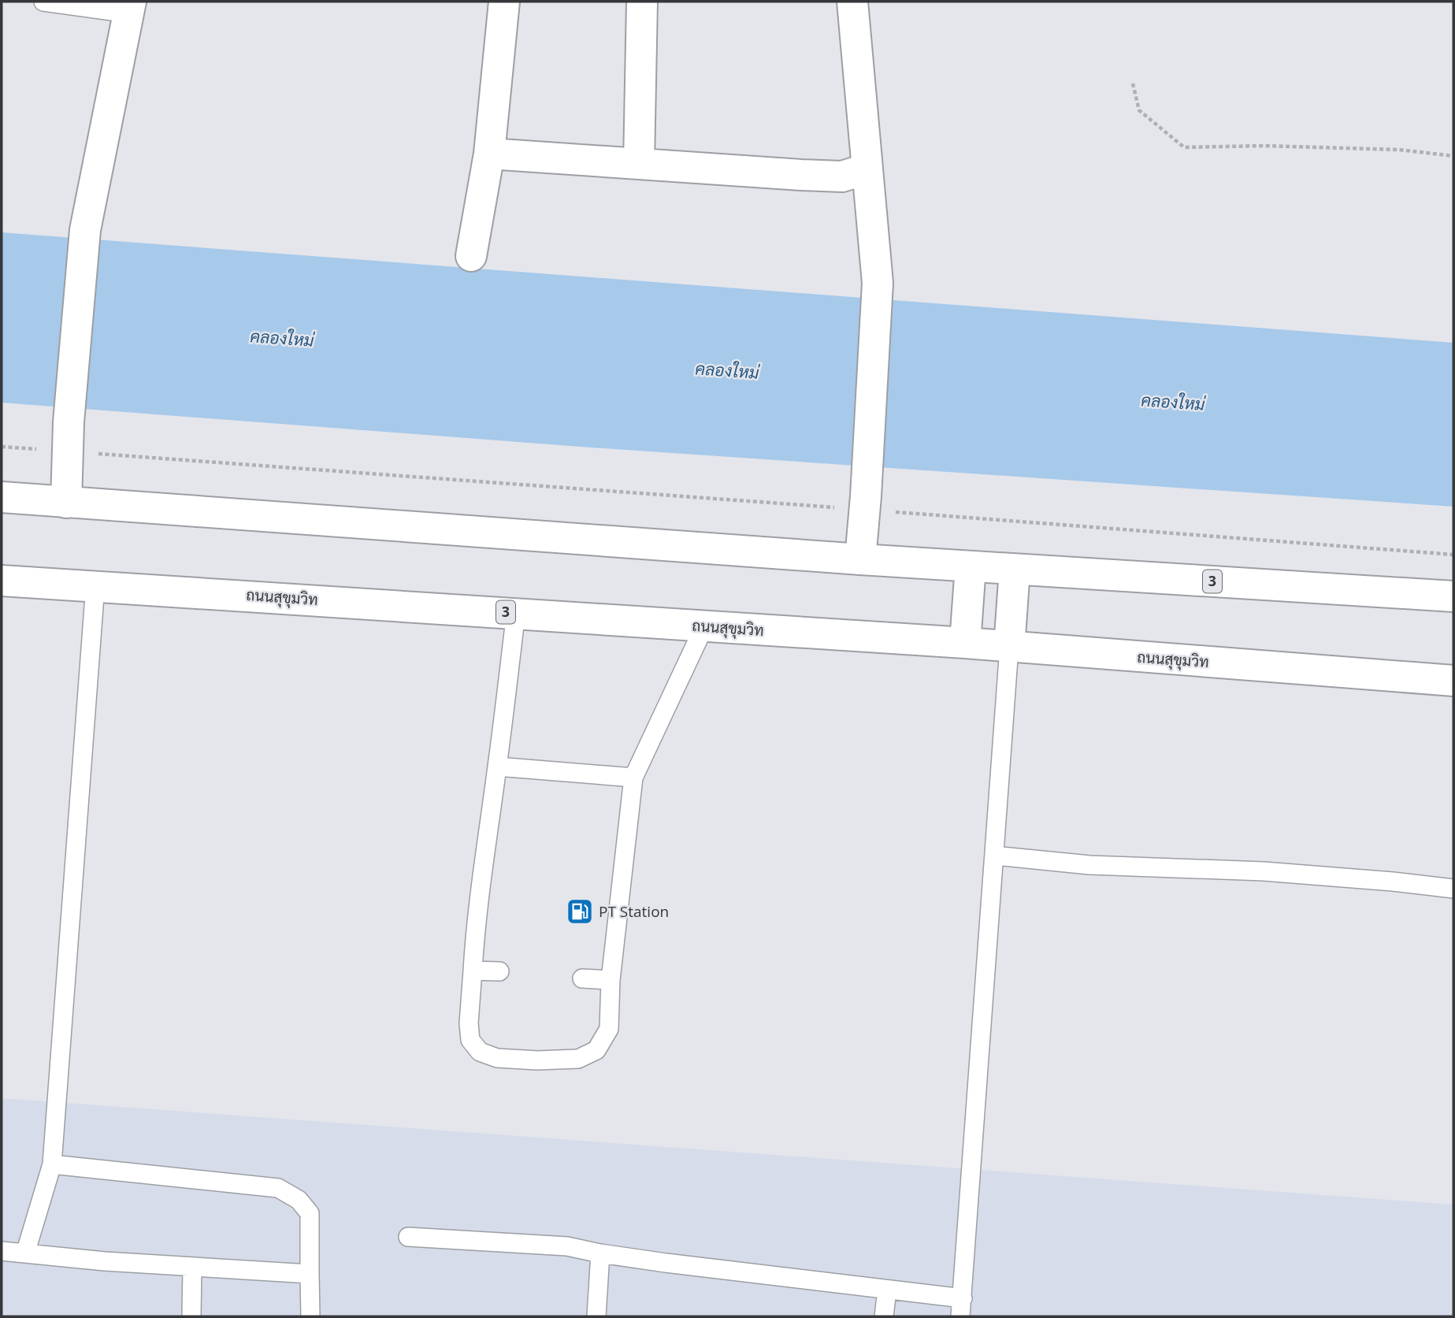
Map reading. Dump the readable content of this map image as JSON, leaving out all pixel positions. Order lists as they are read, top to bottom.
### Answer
{
  "streets": {
    "main road": ["3", "ถนนสุขุมวิท"]
  },
  "water": ["คลองใหม่"],
  "places": {
    "fuel station": ["PT Station"]
  }
}
